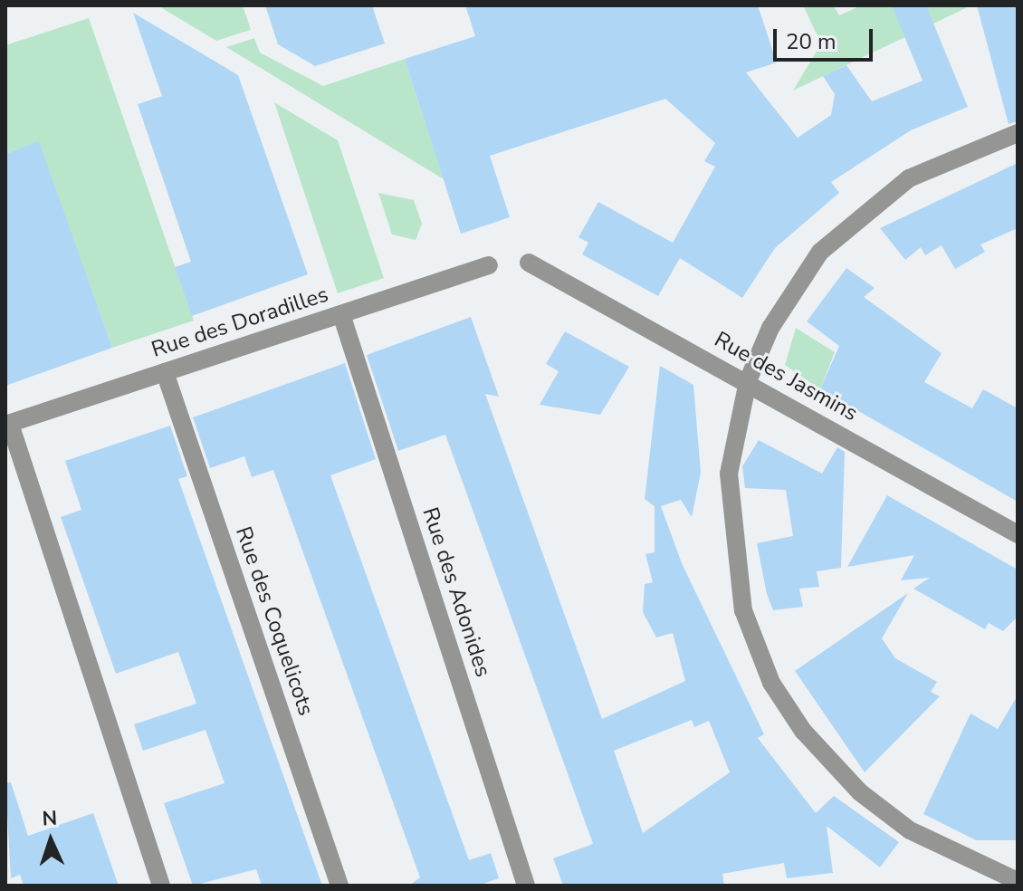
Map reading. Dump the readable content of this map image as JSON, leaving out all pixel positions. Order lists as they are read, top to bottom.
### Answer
{
  "streets": {
    "street": [
      "Rue des Doradilles",
      "Rue des Jasmins",
      "Rue des Adonides",
      "Rue des Coquelicots"
    ]
  },
  "crossings": [
    ["Rue des Doradilles", "Rue des Adonides"],
    ["Rue des Doradilles", "Rue des Coquelicots"]
  ],
  "scale_bar": "20 m",
  "north": "top"
}
